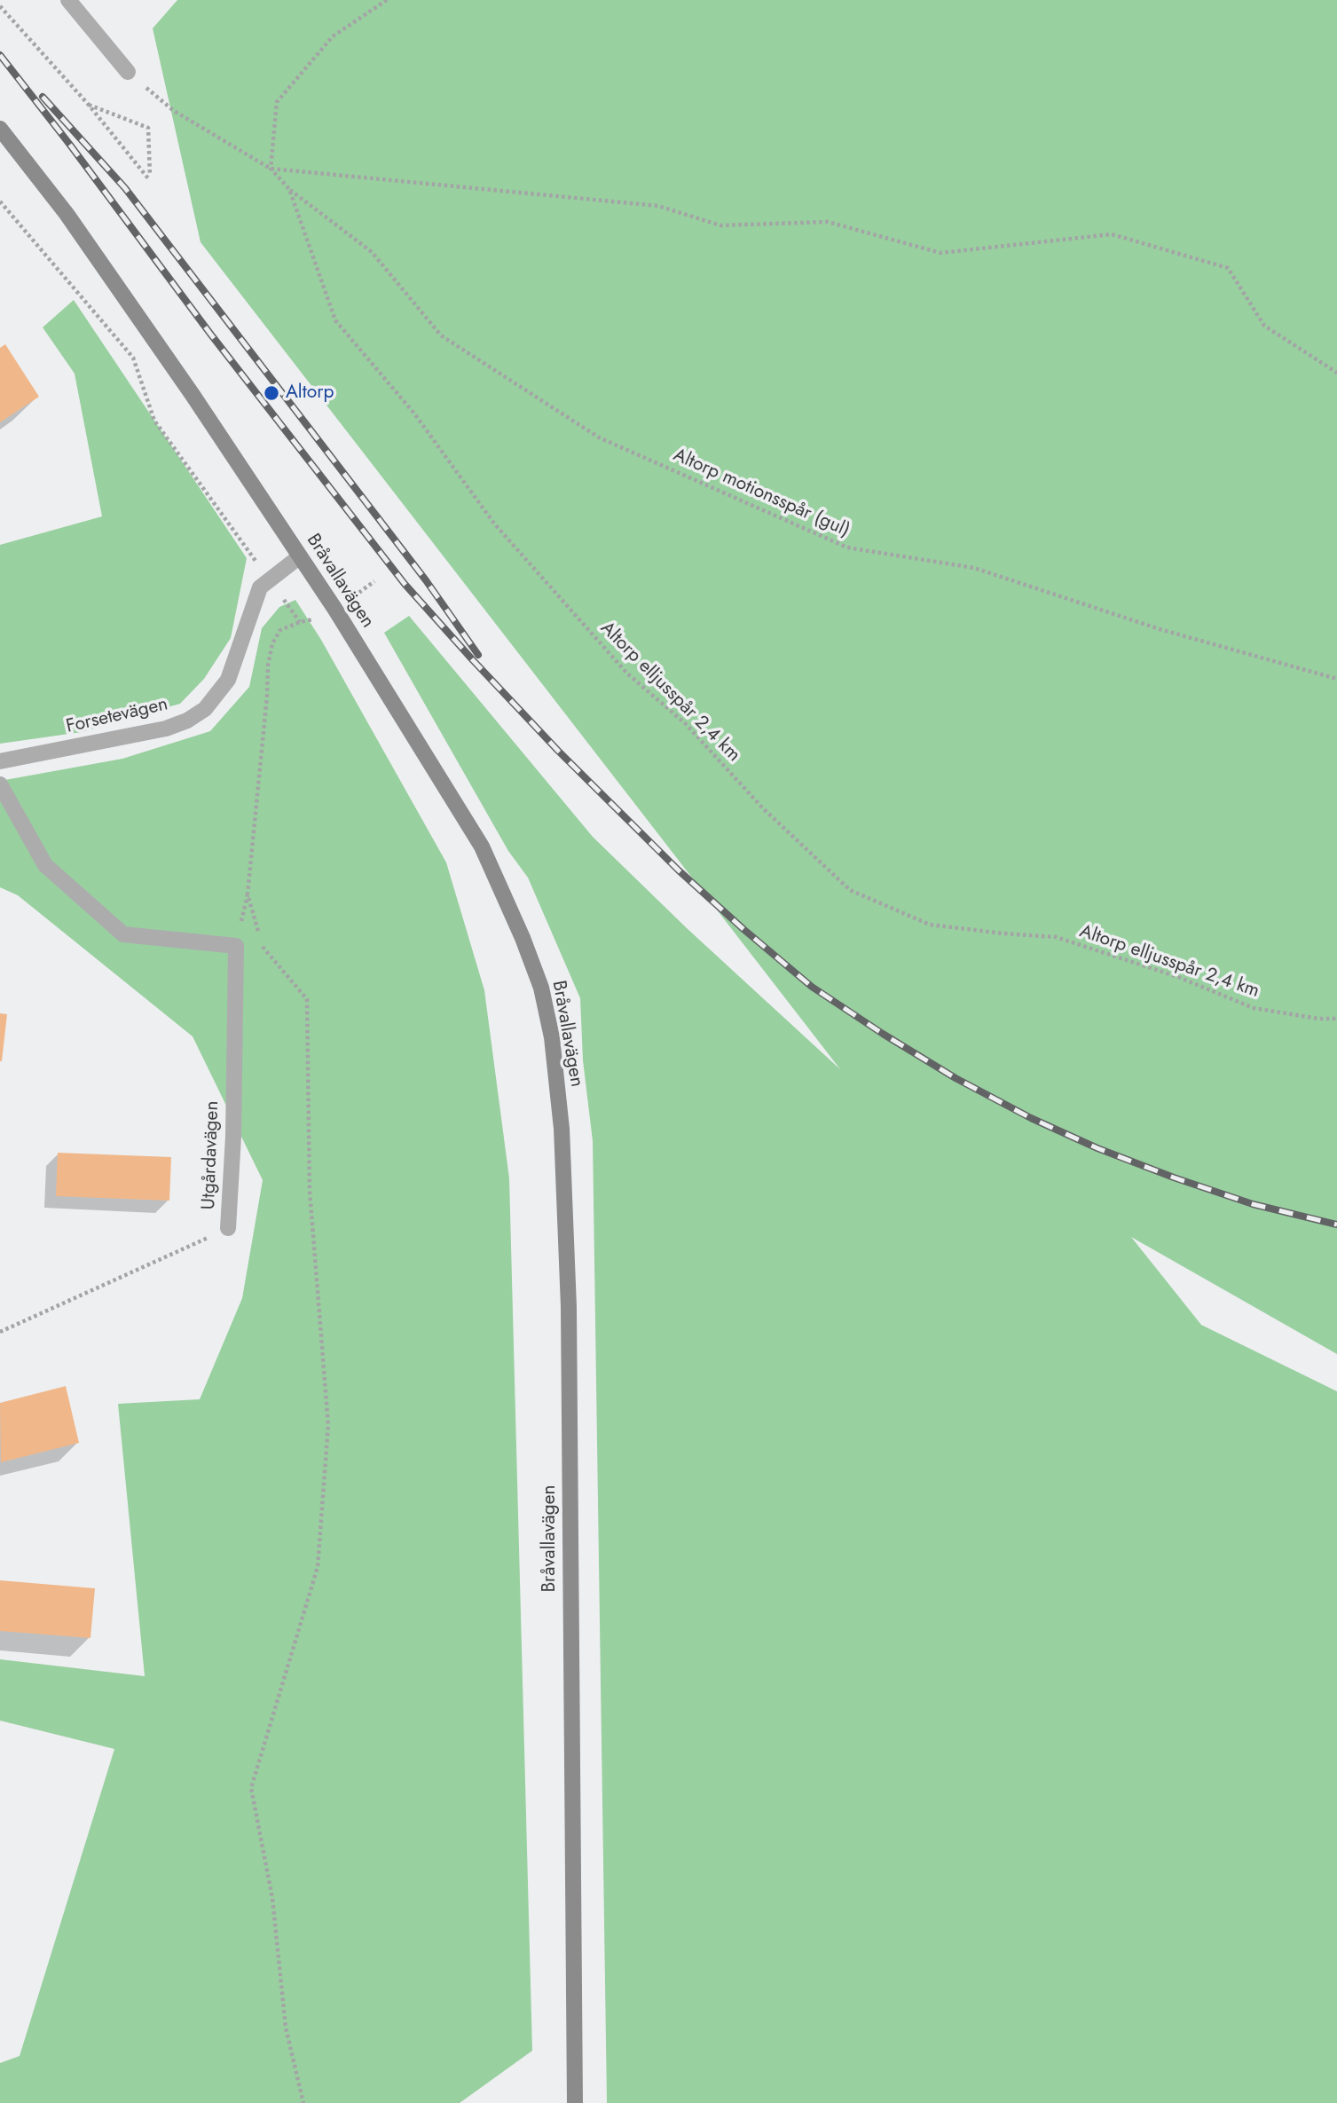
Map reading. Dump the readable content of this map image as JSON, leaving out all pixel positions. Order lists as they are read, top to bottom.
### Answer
{
  "streets": {
    "street": ["Bråvallavägen", "Forsetevägen", "Utgårdavägen"],
    "path": ["Altorp motionsspår (gul)", "Altorp elljusspår 2,4 km"]
  },
  "crossings": [
    ["Altorp motionsspår (gul)", "Altorp elljusspår 2,4 km"],
    ["Bråvallavägen", "Forsetevägen"]
  ],
  "places": ["Altorp"]
}
